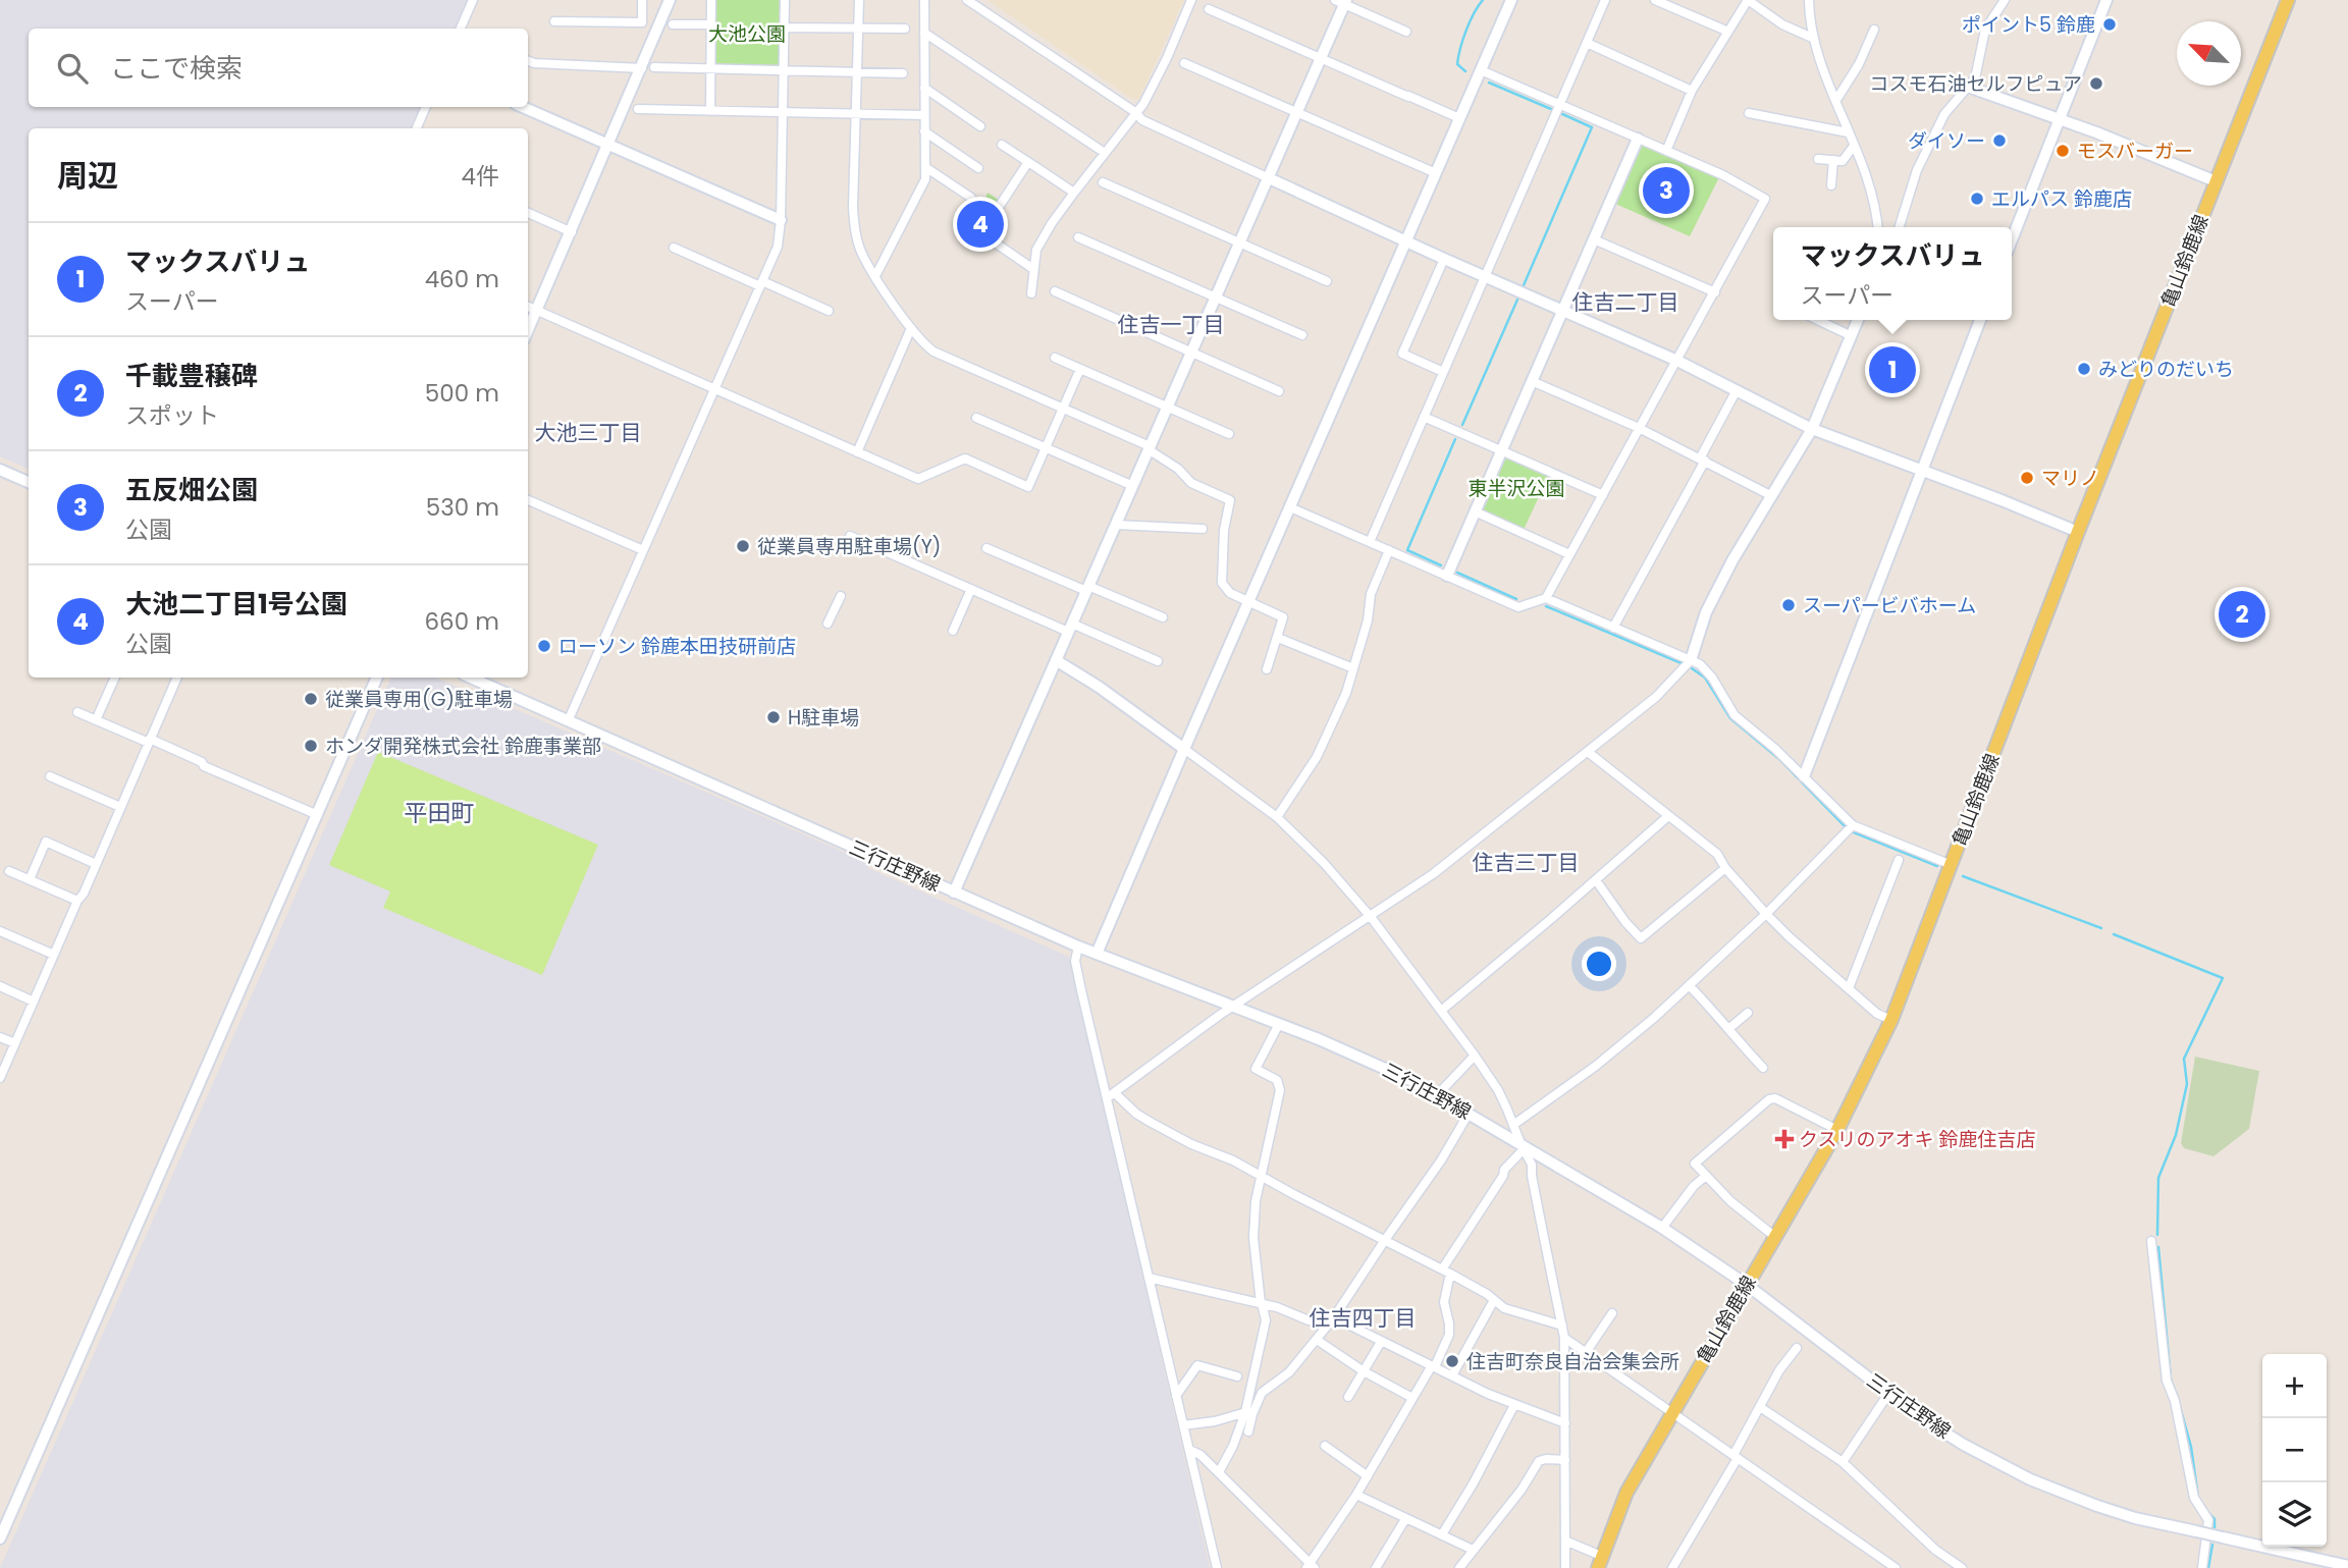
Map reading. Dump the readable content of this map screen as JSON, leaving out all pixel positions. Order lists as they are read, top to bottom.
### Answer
{
  "streets": {
    "main road": ["亀山鈴鹿線"],
    "street": ["三行庄野線"]
  },
  "crossings": [
    ["亀山鈴鹿線", "三行庄野線"]
  ],
  "districts": [
    "住吉二丁目",
    "住吉一丁目",
    "大池三丁目",
    "平田町",
    "住吉三丁目",
    "住吉四丁目"
  ],
  "parks": ["大池公園", "東半沢公園"],
  "places": {
    "other": [
      "ポイント5 鈴鹿",
      "コスモ石油セルフピュア",
      "ダイソー",
      "モスバーガー",
      "エルパス 鈴鹿店",
      "みどりのだいち",
      "マリノ",
      "従業員専用駐車場(Y)",
      "スーパービバホーム",
      "ローソン 鈴鹿本田技研前店",
      "従業員専用(G)駐車場",
      "H駐車場",
      "ホンダ開発株式会社 鈴鹿事業部",
      "住吉町奈良自治会集会所"
    ],
    "health": ["クスリのアオキ 鈴鹿住吉店"]
  },
  "north": "top left",
  "page": {
    "search": "ここで検索",
    "heading": ["周辺", "4件"],
    "pins": [
      "3",
      "4",
      "1",
      "2"
    ],
    "list": [
      {
        "mark": "1",
        "name": "マックスバリュ",
        "note": "スーパー",
        "value": "460 m"
      },
      {
        "mark": "2",
        "name": "千載豊穣碑",
        "note": "スポット",
        "value": "500 m"
      },
      {
        "mark": "3",
        "name": "五反畑公園",
        "note": "公園",
        "value": "530 m"
      },
      {
        "mark": "4",
        "name": "大池二丁目1号公園",
        "note": "公園",
        "value": "660 m"
      }
    ],
    "popup": ["マックスバリュ", "スーパー"],
    "map_buttons": ["+", "−"]
  }
}
